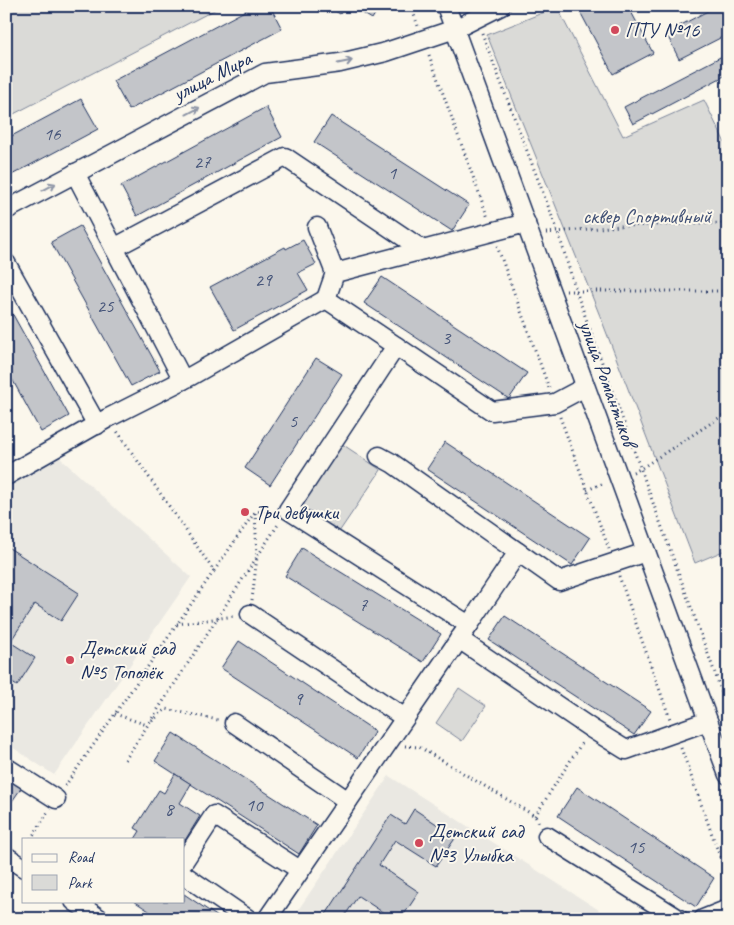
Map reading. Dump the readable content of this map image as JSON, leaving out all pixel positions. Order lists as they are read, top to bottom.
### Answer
{
  "streets": {
    "street": ["улица Мира", "улица Романтиков"]
  },
  "crossings": [
    ["улица Мира", "улица Романтиков"]
  ],
  "one_way": ["улица Мира"],
  "parks": ["сквер Спортивный"],
  "places": [
    "ПТУ №16",
    "Три девушки",
    "Детский сад №5 Тополёк",
    "Детский сад №3 Улыбка"
  ],
  "house_numbers": [
    "16",
    "27",
    "1",
    "29",
    "25",
    "3",
    "5",
    "7",
    "9",
    "10",
    "8",
    "15"
  ],
  "legend": ["Road", "Park"]
}
